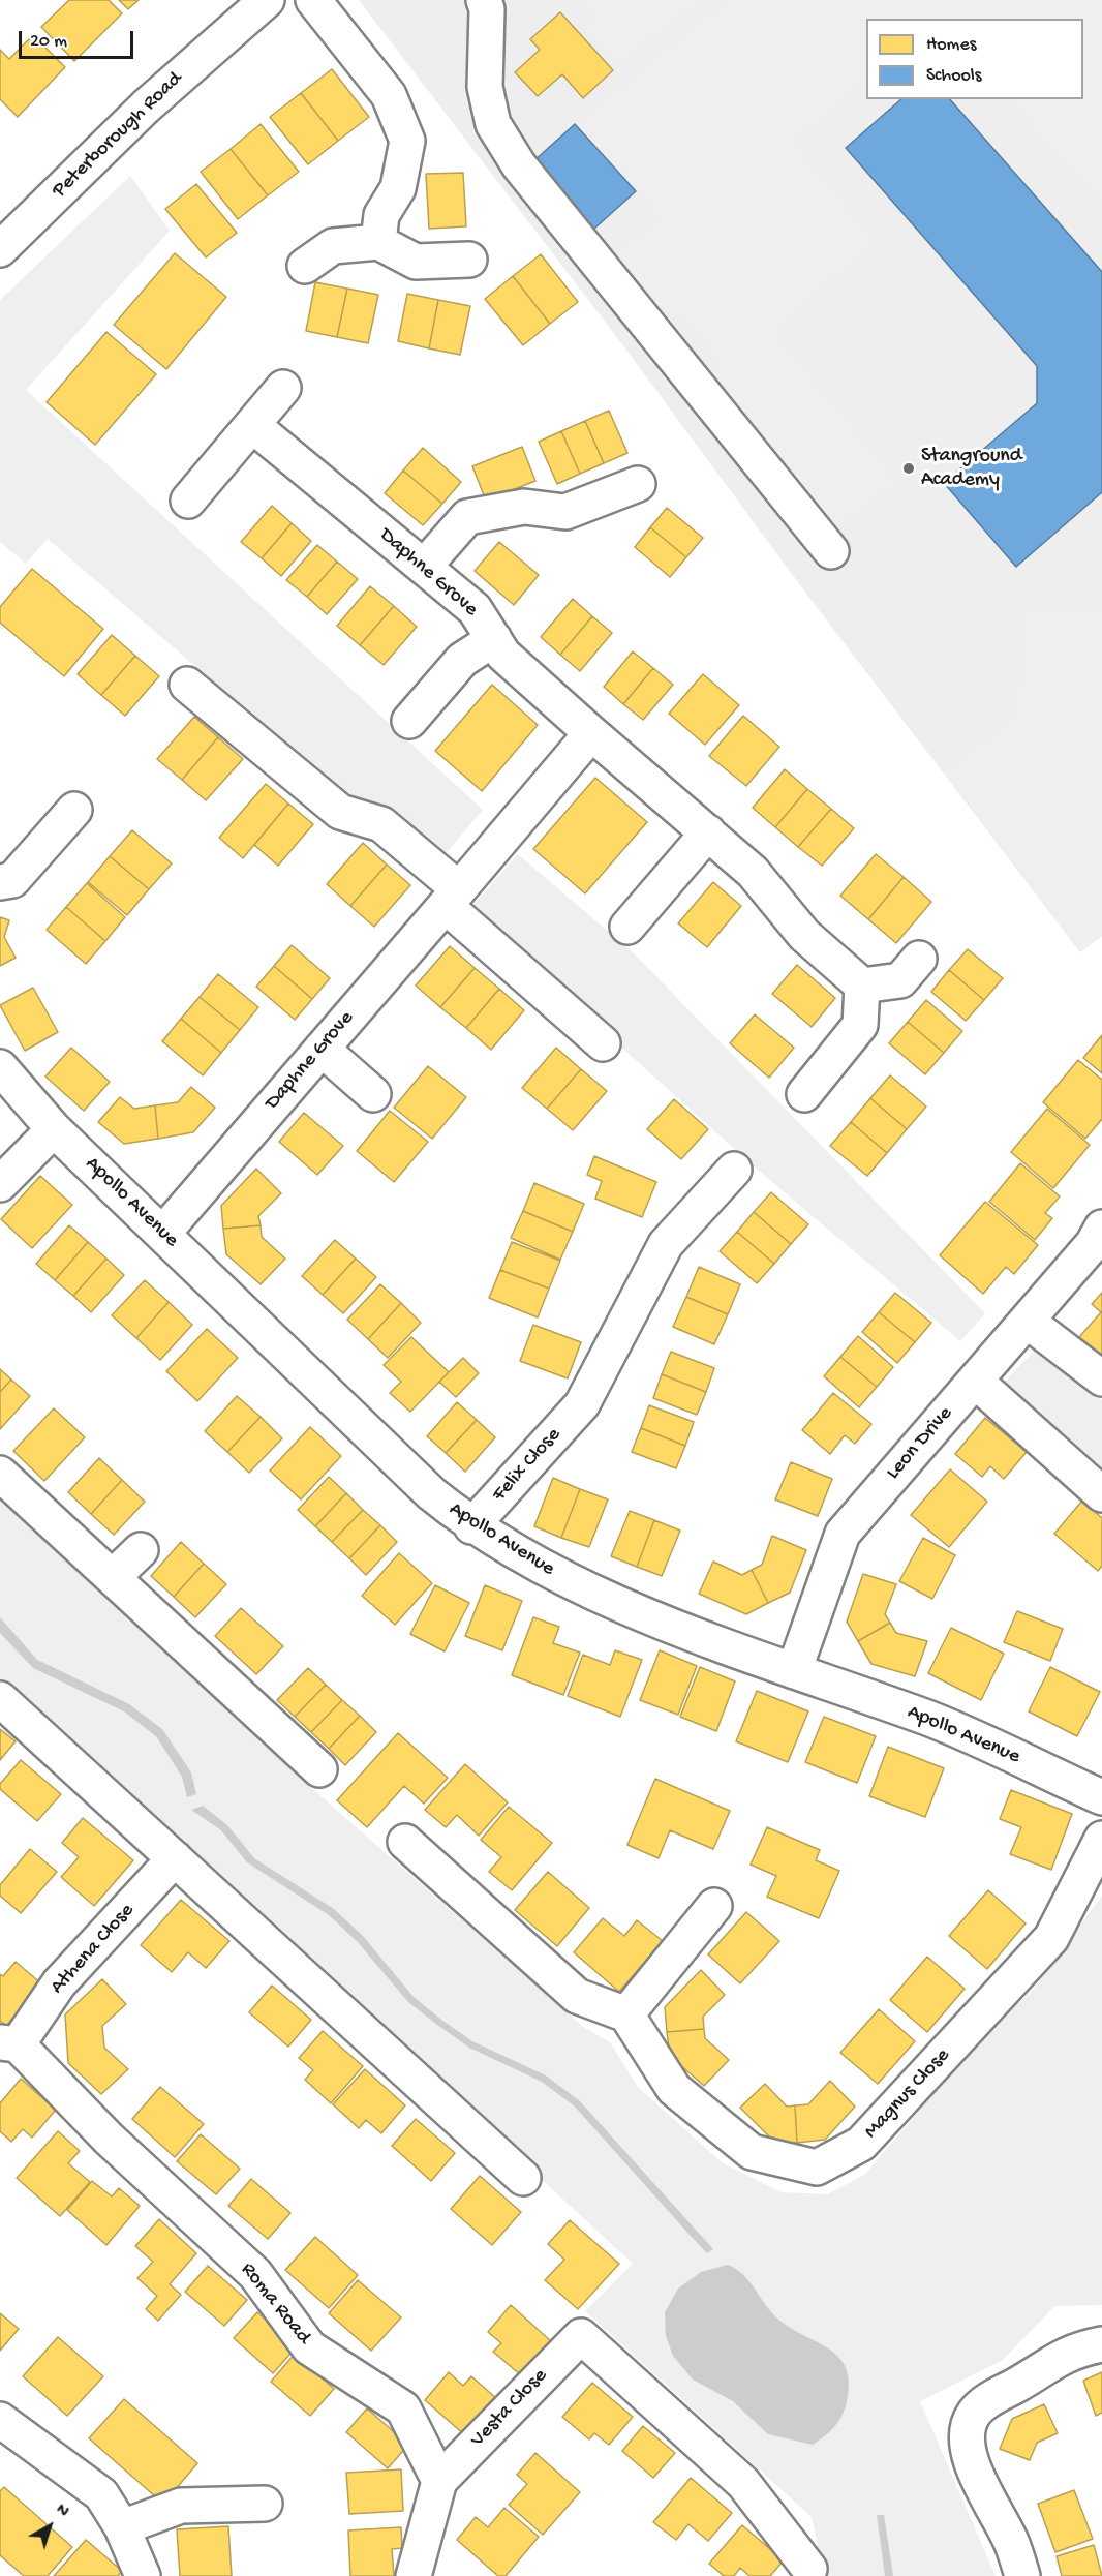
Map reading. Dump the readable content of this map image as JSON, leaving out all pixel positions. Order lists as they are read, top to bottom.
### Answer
{
  "streets": {
    "street": [
      "Peterborough Road",
      "Daphne Grove",
      "Apollo Avenue",
      "Leon Drive",
      "Felix Close",
      "Athena Close",
      "Magnus Close",
      "Roma Road",
      "Vesta Close"
    ]
  },
  "crossings": [
    ["Daphne Grove", "Apollo Avenue"],
    ["Apollo Avenue", "Leon Drive"],
    ["Apollo Avenue", "Felix Close"],
    ["Athena Close", "Roma Road"],
    ["Roma Road", "Vesta Close"]
  ],
  "places": ["Stanground Academy"],
  "legend": ["Homes", "Schools"],
  "scale_bar": "20 m",
  "north": "top right"
}
